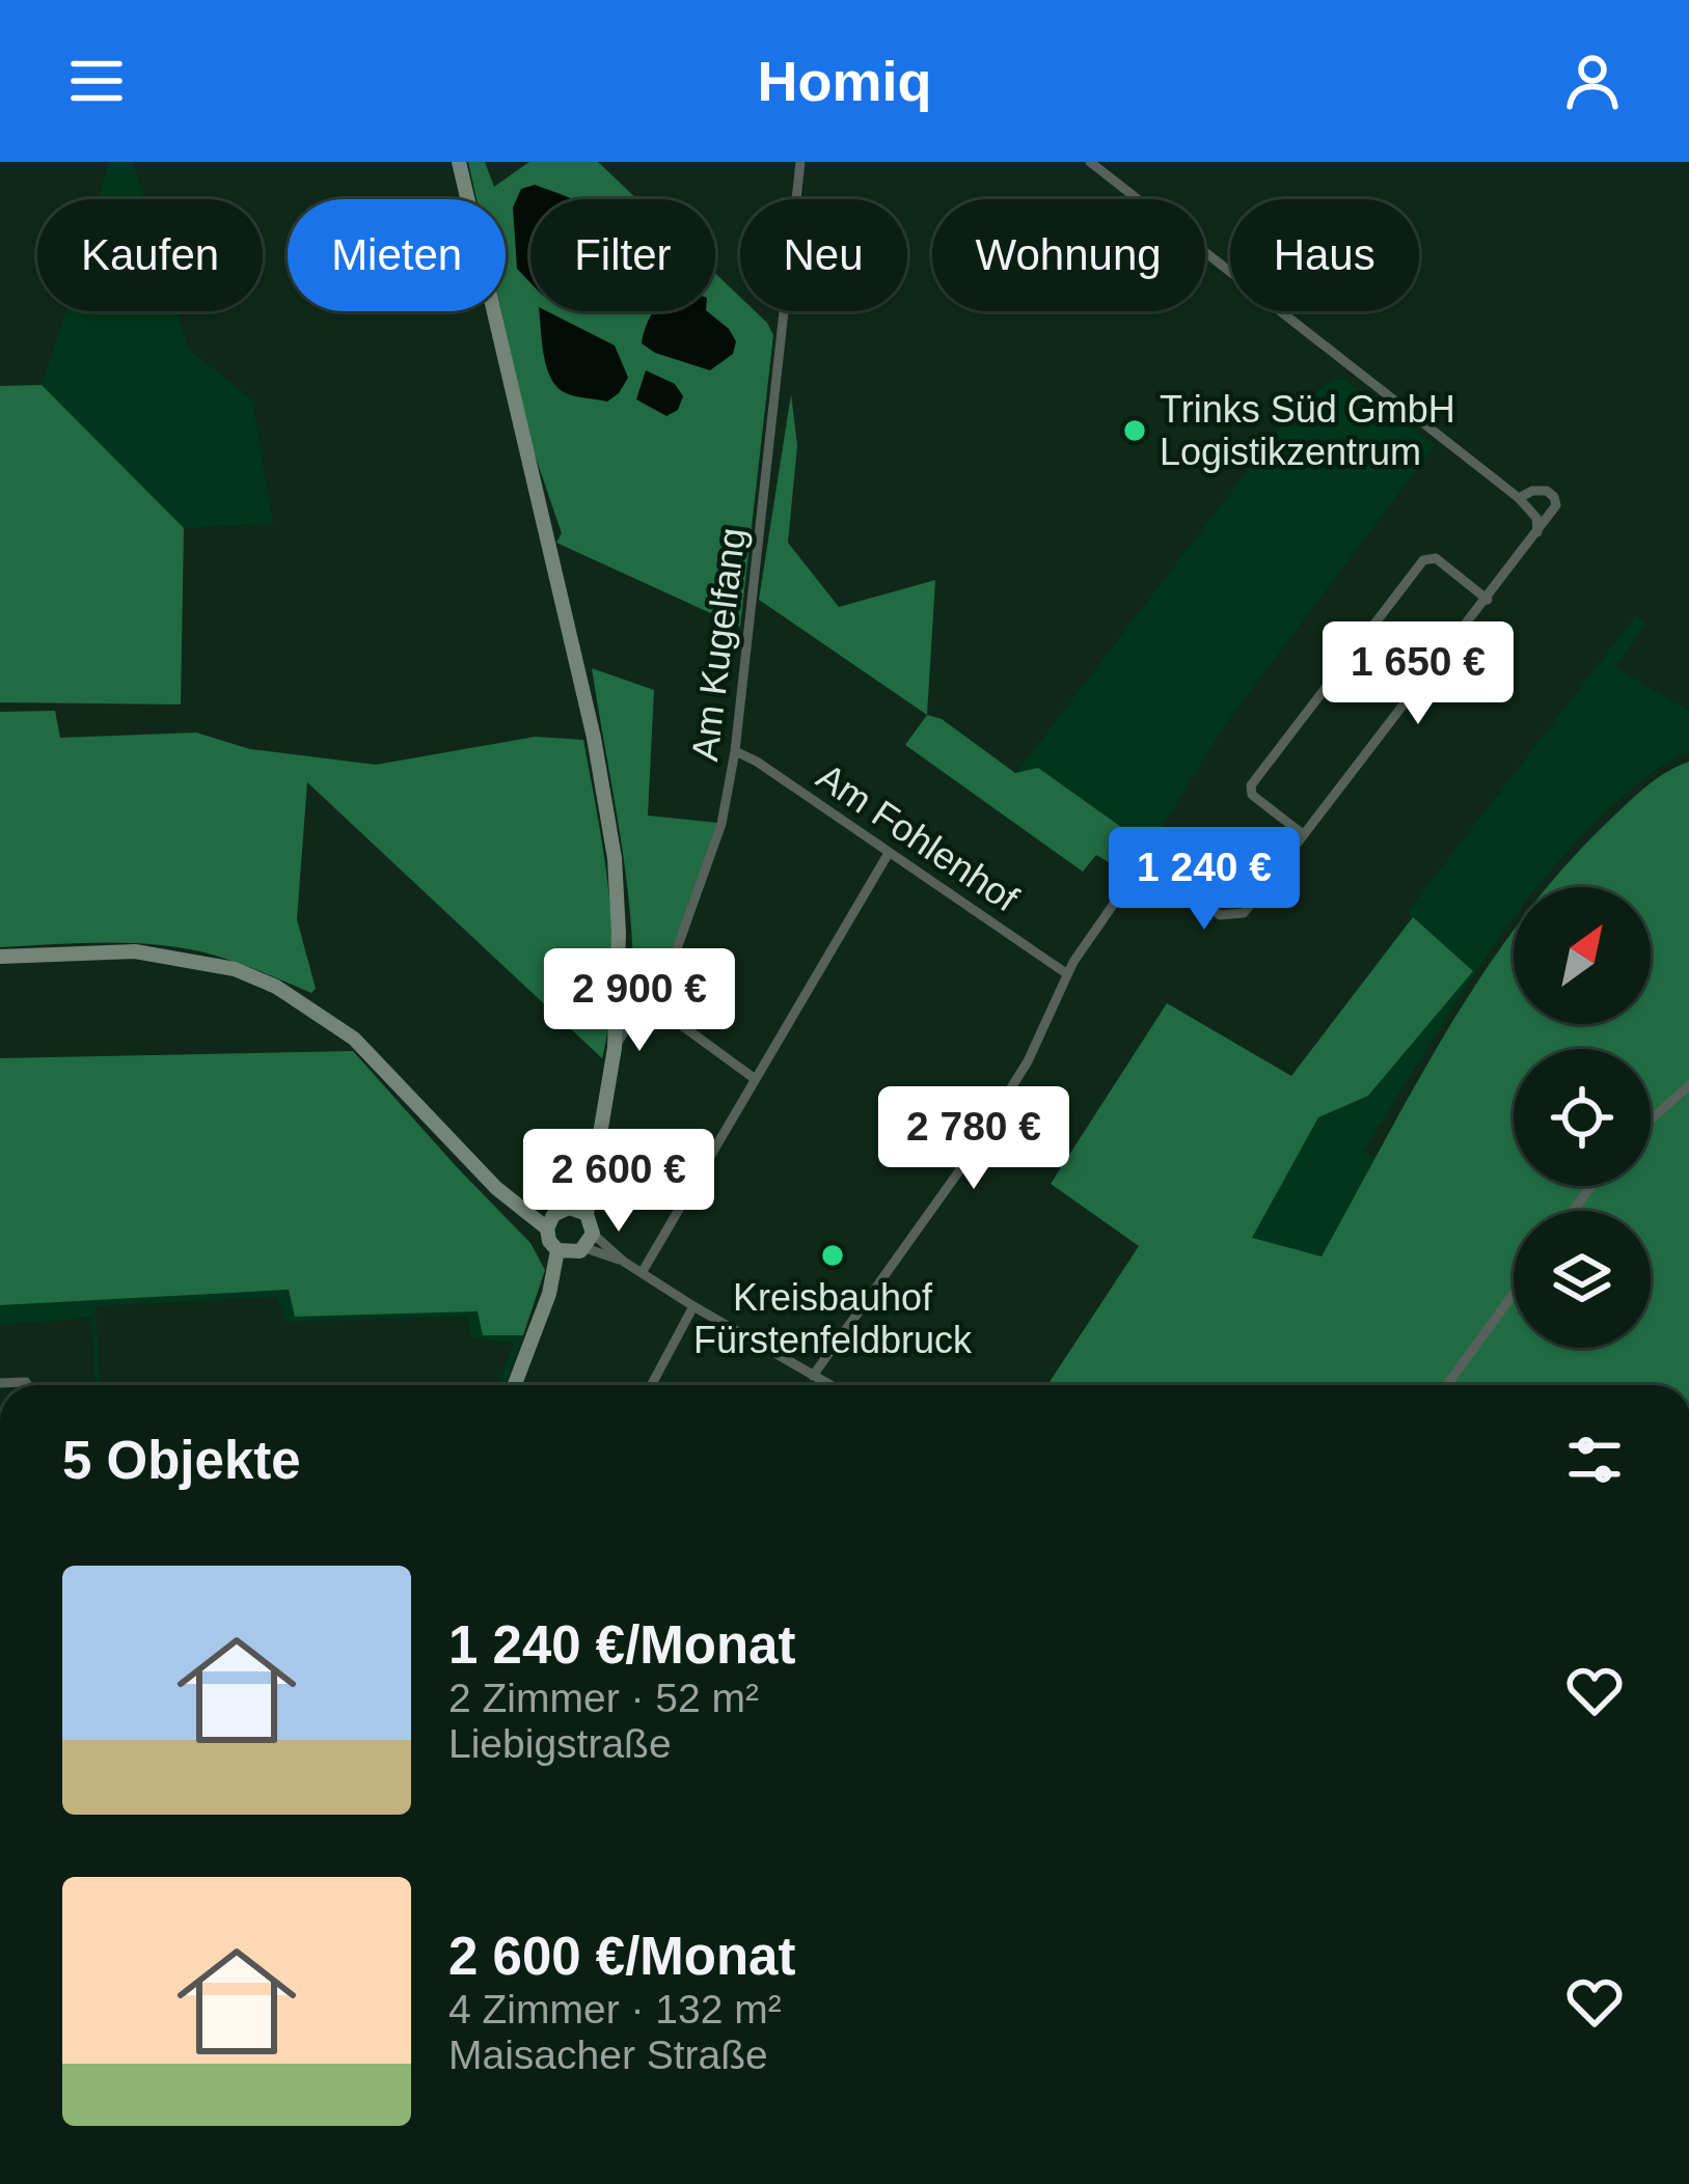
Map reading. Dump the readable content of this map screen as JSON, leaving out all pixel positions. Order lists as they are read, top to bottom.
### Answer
{
  "streets": {
    "street": ["Am Kugelfang", "Am Fohlenhof"]
  },
  "crossings": [
    ["Am Kugelfang", "Am Fohlenhof"]
  ],
  "places": ["Trinks Süd GmbH Logistikzentrum", "Kreisbauhof Fürstenfeldbruck"],
  "north": "top right",
  "page": {
    "header": "Homiq",
    "chip": [
      "Kaufen",
      "Mieten",
      "Filter",
      "Neu",
      "Wohnung",
      "Haus"
    ],
    "price": [
      "1 650 €",
      "1 240 €",
      "2 900 €",
      "2 780 €",
      "2 600 €"
    ],
    "heading": "5 Objekte",
    "list": [
      {
        "name": "1 240 €/Monat",
        "note": "2 Zimmer · 52 m² · Liebigstraße"
      },
      {
        "name": "2 600 €/Monat",
        "note": "4 Zimmer · 132 m² · Maisacher Straße"
      }
    ]
  }
}
